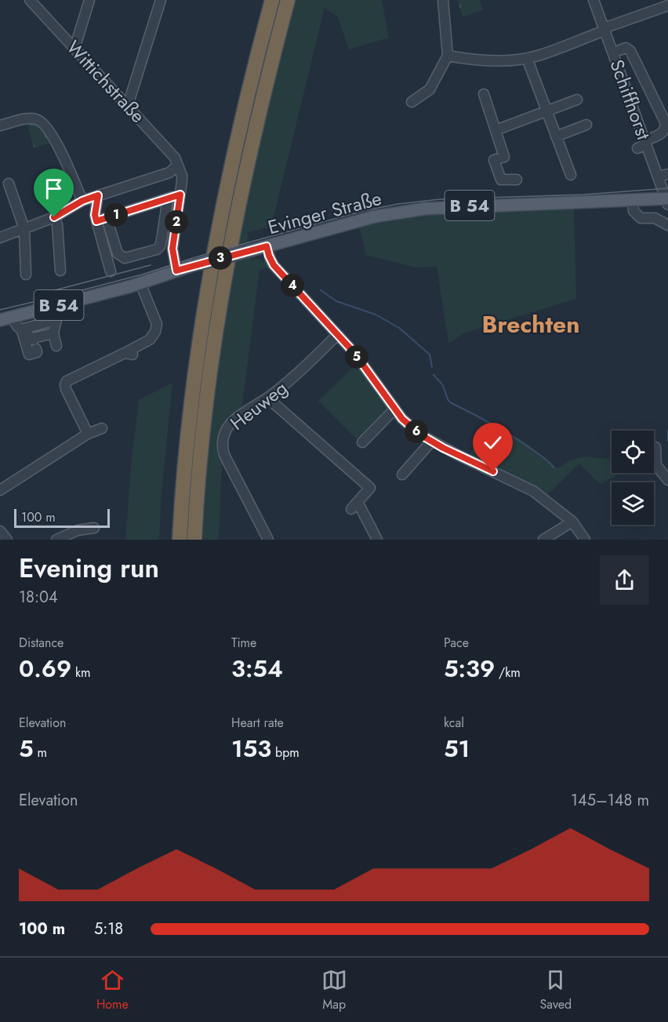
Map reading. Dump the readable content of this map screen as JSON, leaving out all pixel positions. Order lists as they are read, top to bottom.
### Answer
{
  "streets": {
    "main road": ["B 54", "Evinger Straße"],
    "street": ["Wittichstraße", "Schiffhorst", "Heuweg"]
  },
  "crossings": [
    ["Wittichstraße", "Evinger Straße"],
    ["Schiffhorst", "Evinger Straße"]
  ],
  "districts": ["Brechten"],
  "scale_bar": "100 m",
  "page": {
    "pins": [
      "1",
      "2",
      "3",
      "4",
      "5",
      "6"
    ],
    "scale": "100 m",
    "heading": ["Evening run", "18:04"],
    "stats": [
      ["Distance", "0.69 km"],
      ["Time", "3:54"],
      ["Pace", "5:39 /km"],
      ["Elevation", "5 m"],
      ["Heart rate", "153 bpm"],
      ["kcal", "51"]
    ],
    "chart": ["Elevation", "145–148 m"],
    "list": [
      {
        "name": "100 m",
        "note": "5:18"
      }
    ],
    "tabs": ["Home", "Map", "Saved"]
  }
}
